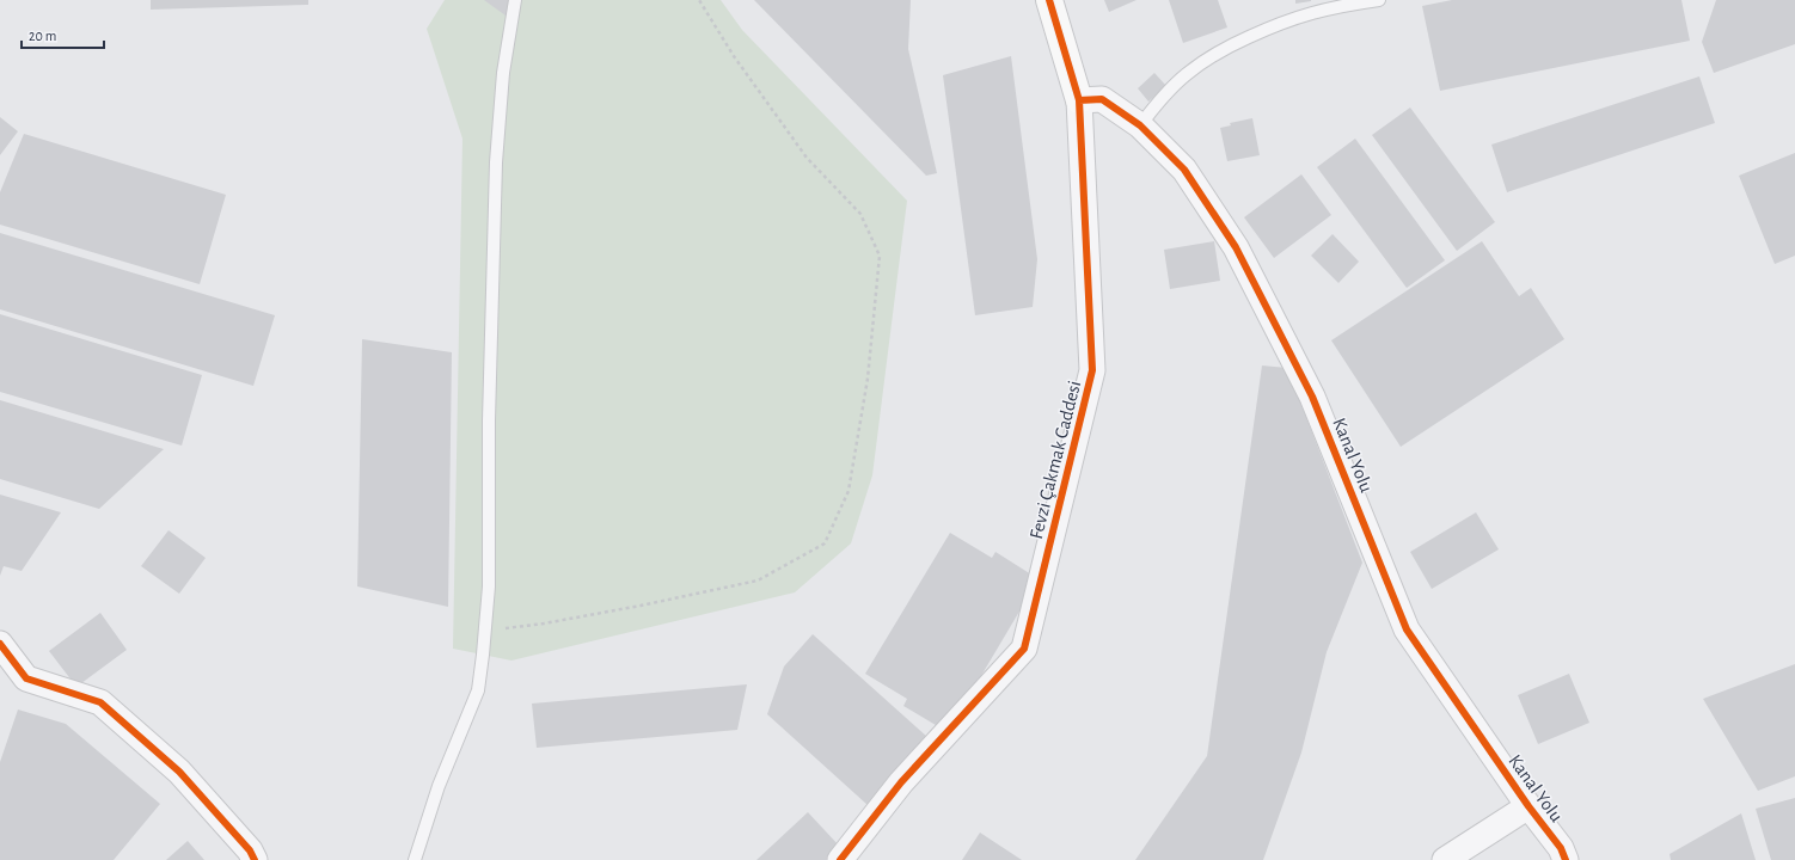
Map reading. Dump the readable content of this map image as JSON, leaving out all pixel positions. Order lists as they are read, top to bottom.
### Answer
{
  "streets": {
    "street": ["Kanal Yolu", "Fevzi Çakmak Caddesi"]
  },
  "crossings": [
    ["Kanal Yolu", "Fevzi Çakmak Caddesi"]
  ],
  "scale_bar": "20 m"
}
